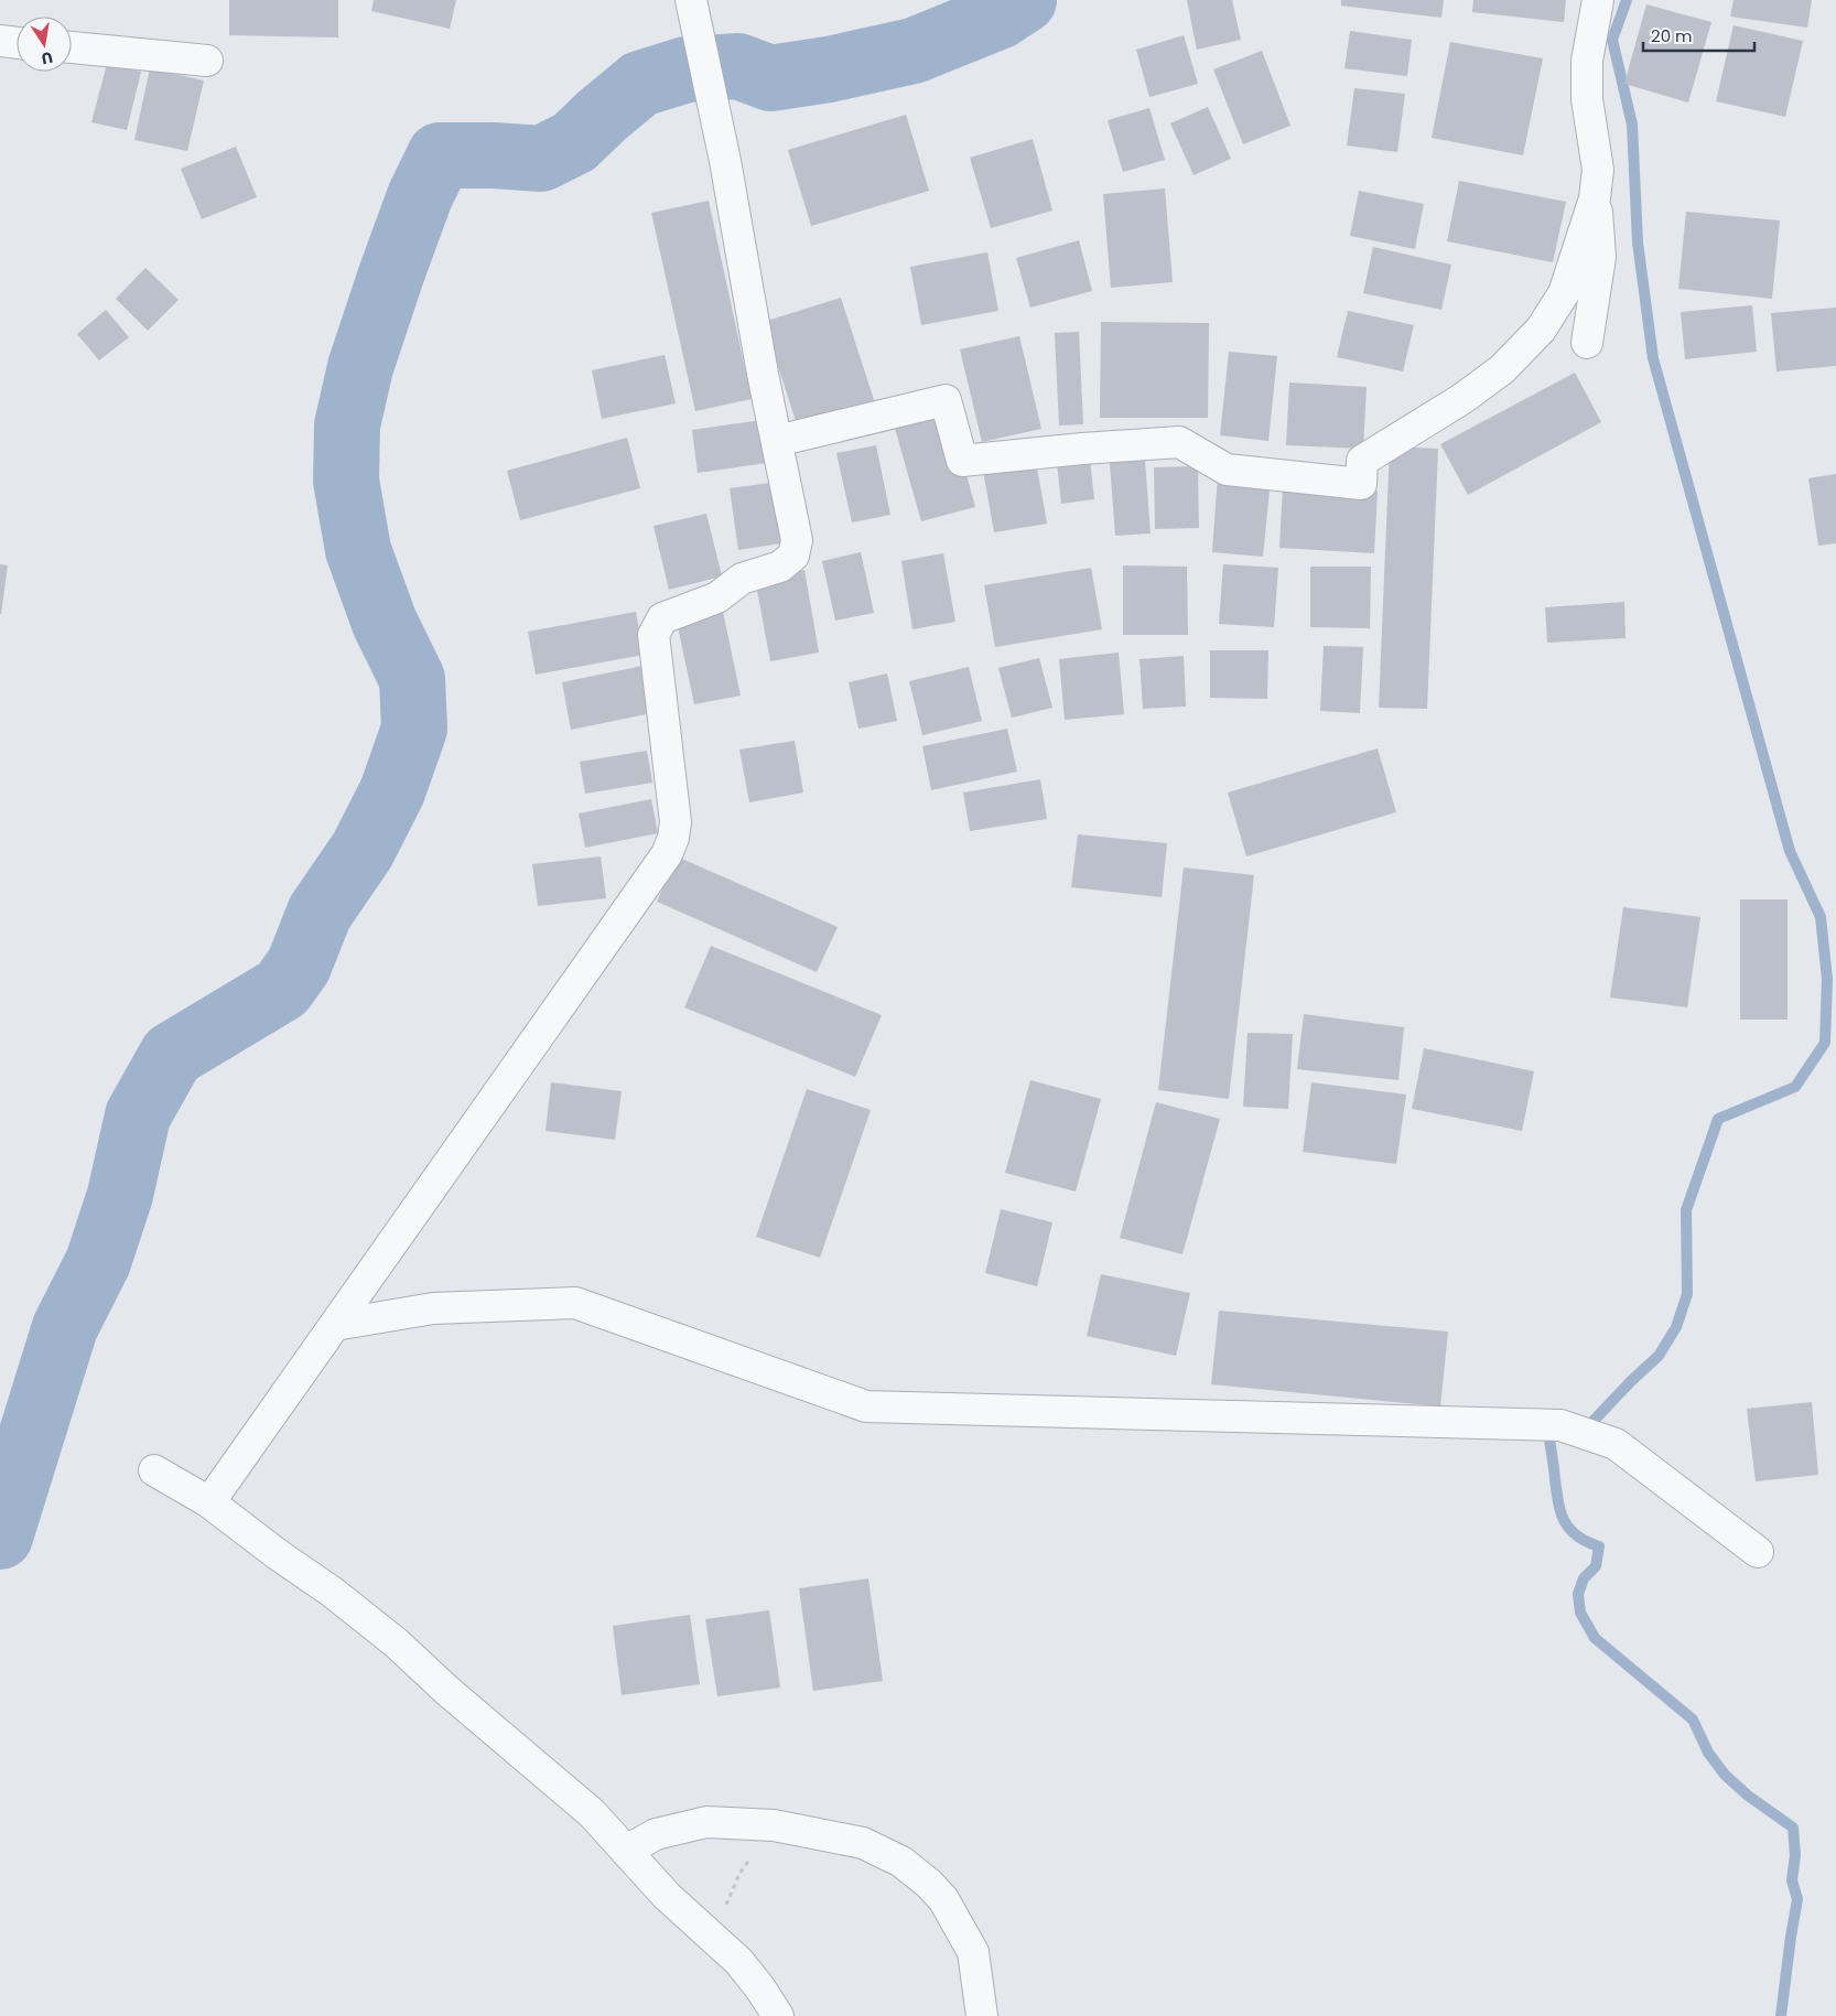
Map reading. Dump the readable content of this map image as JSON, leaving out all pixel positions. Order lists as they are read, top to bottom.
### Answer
{
  "scale_bar": "20 m",
  "north": "bottom"
}
